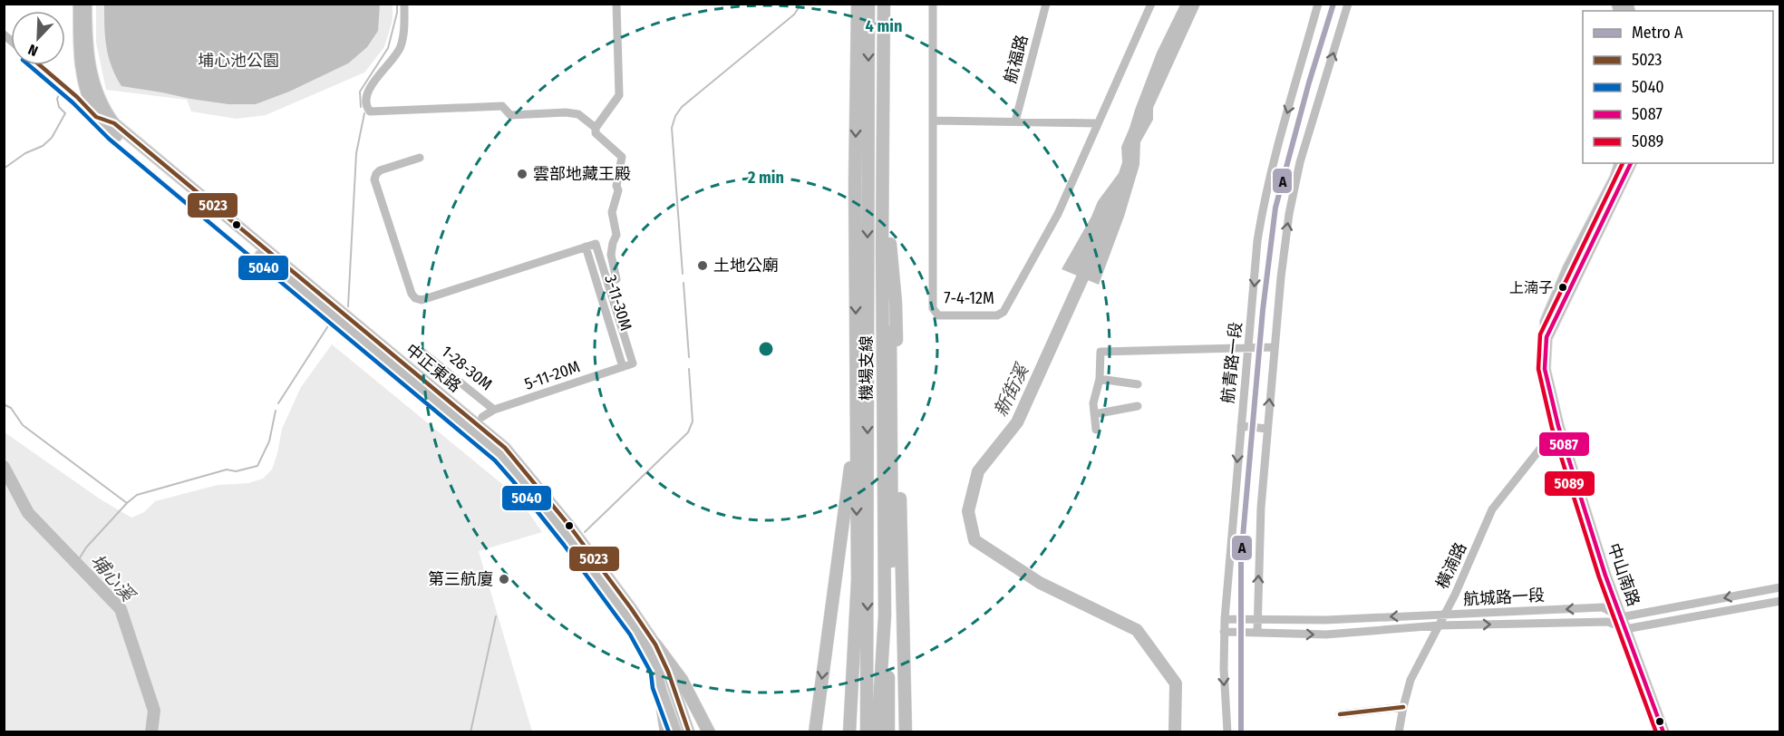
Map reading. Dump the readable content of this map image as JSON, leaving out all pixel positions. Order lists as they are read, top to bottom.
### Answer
{
  "streets": {
    "highway": ["機場支線"],
    "main road": ["中正東路", "中山南路"],
    "street": [
      "航福路",
      "7-4-12M",
      "3-11-30M",
      "航青路一段",
      "1-28-30M",
      "5-11-20M",
      "橫湳路",
      "航城路一段"
    ]
  },
  "crossings": [
    ["3-11-30M", "5-11-20M"],
    ["航青路一段", "航城路一段"],
    ["1-28-30M", "5-11-20M"],
    ["橫湳路", "中山南路"],
    ["橫湳路", "航城路一段"],
    ["中山南路", "航城路一段"]
  ],
  "water": ["新街溪", "埔心溪"],
  "parks": ["埔心池公園"],
  "places": [
    "雲部地藏王殿",
    "土地公廟",
    "上湳子",
    "第三航廈"
  ],
  "lines": [
    "metro line A",
    "transit line 5023",
    "transit line 5040",
    "transit line 5087",
    "transit line 5089"
  ],
  "legend": [
    "Metro A",
    "5023",
    "5040",
    "5087",
    "5089"
  ],
  "north": "bottom left",
  "rings": ["4 min", "2 min"]
}
